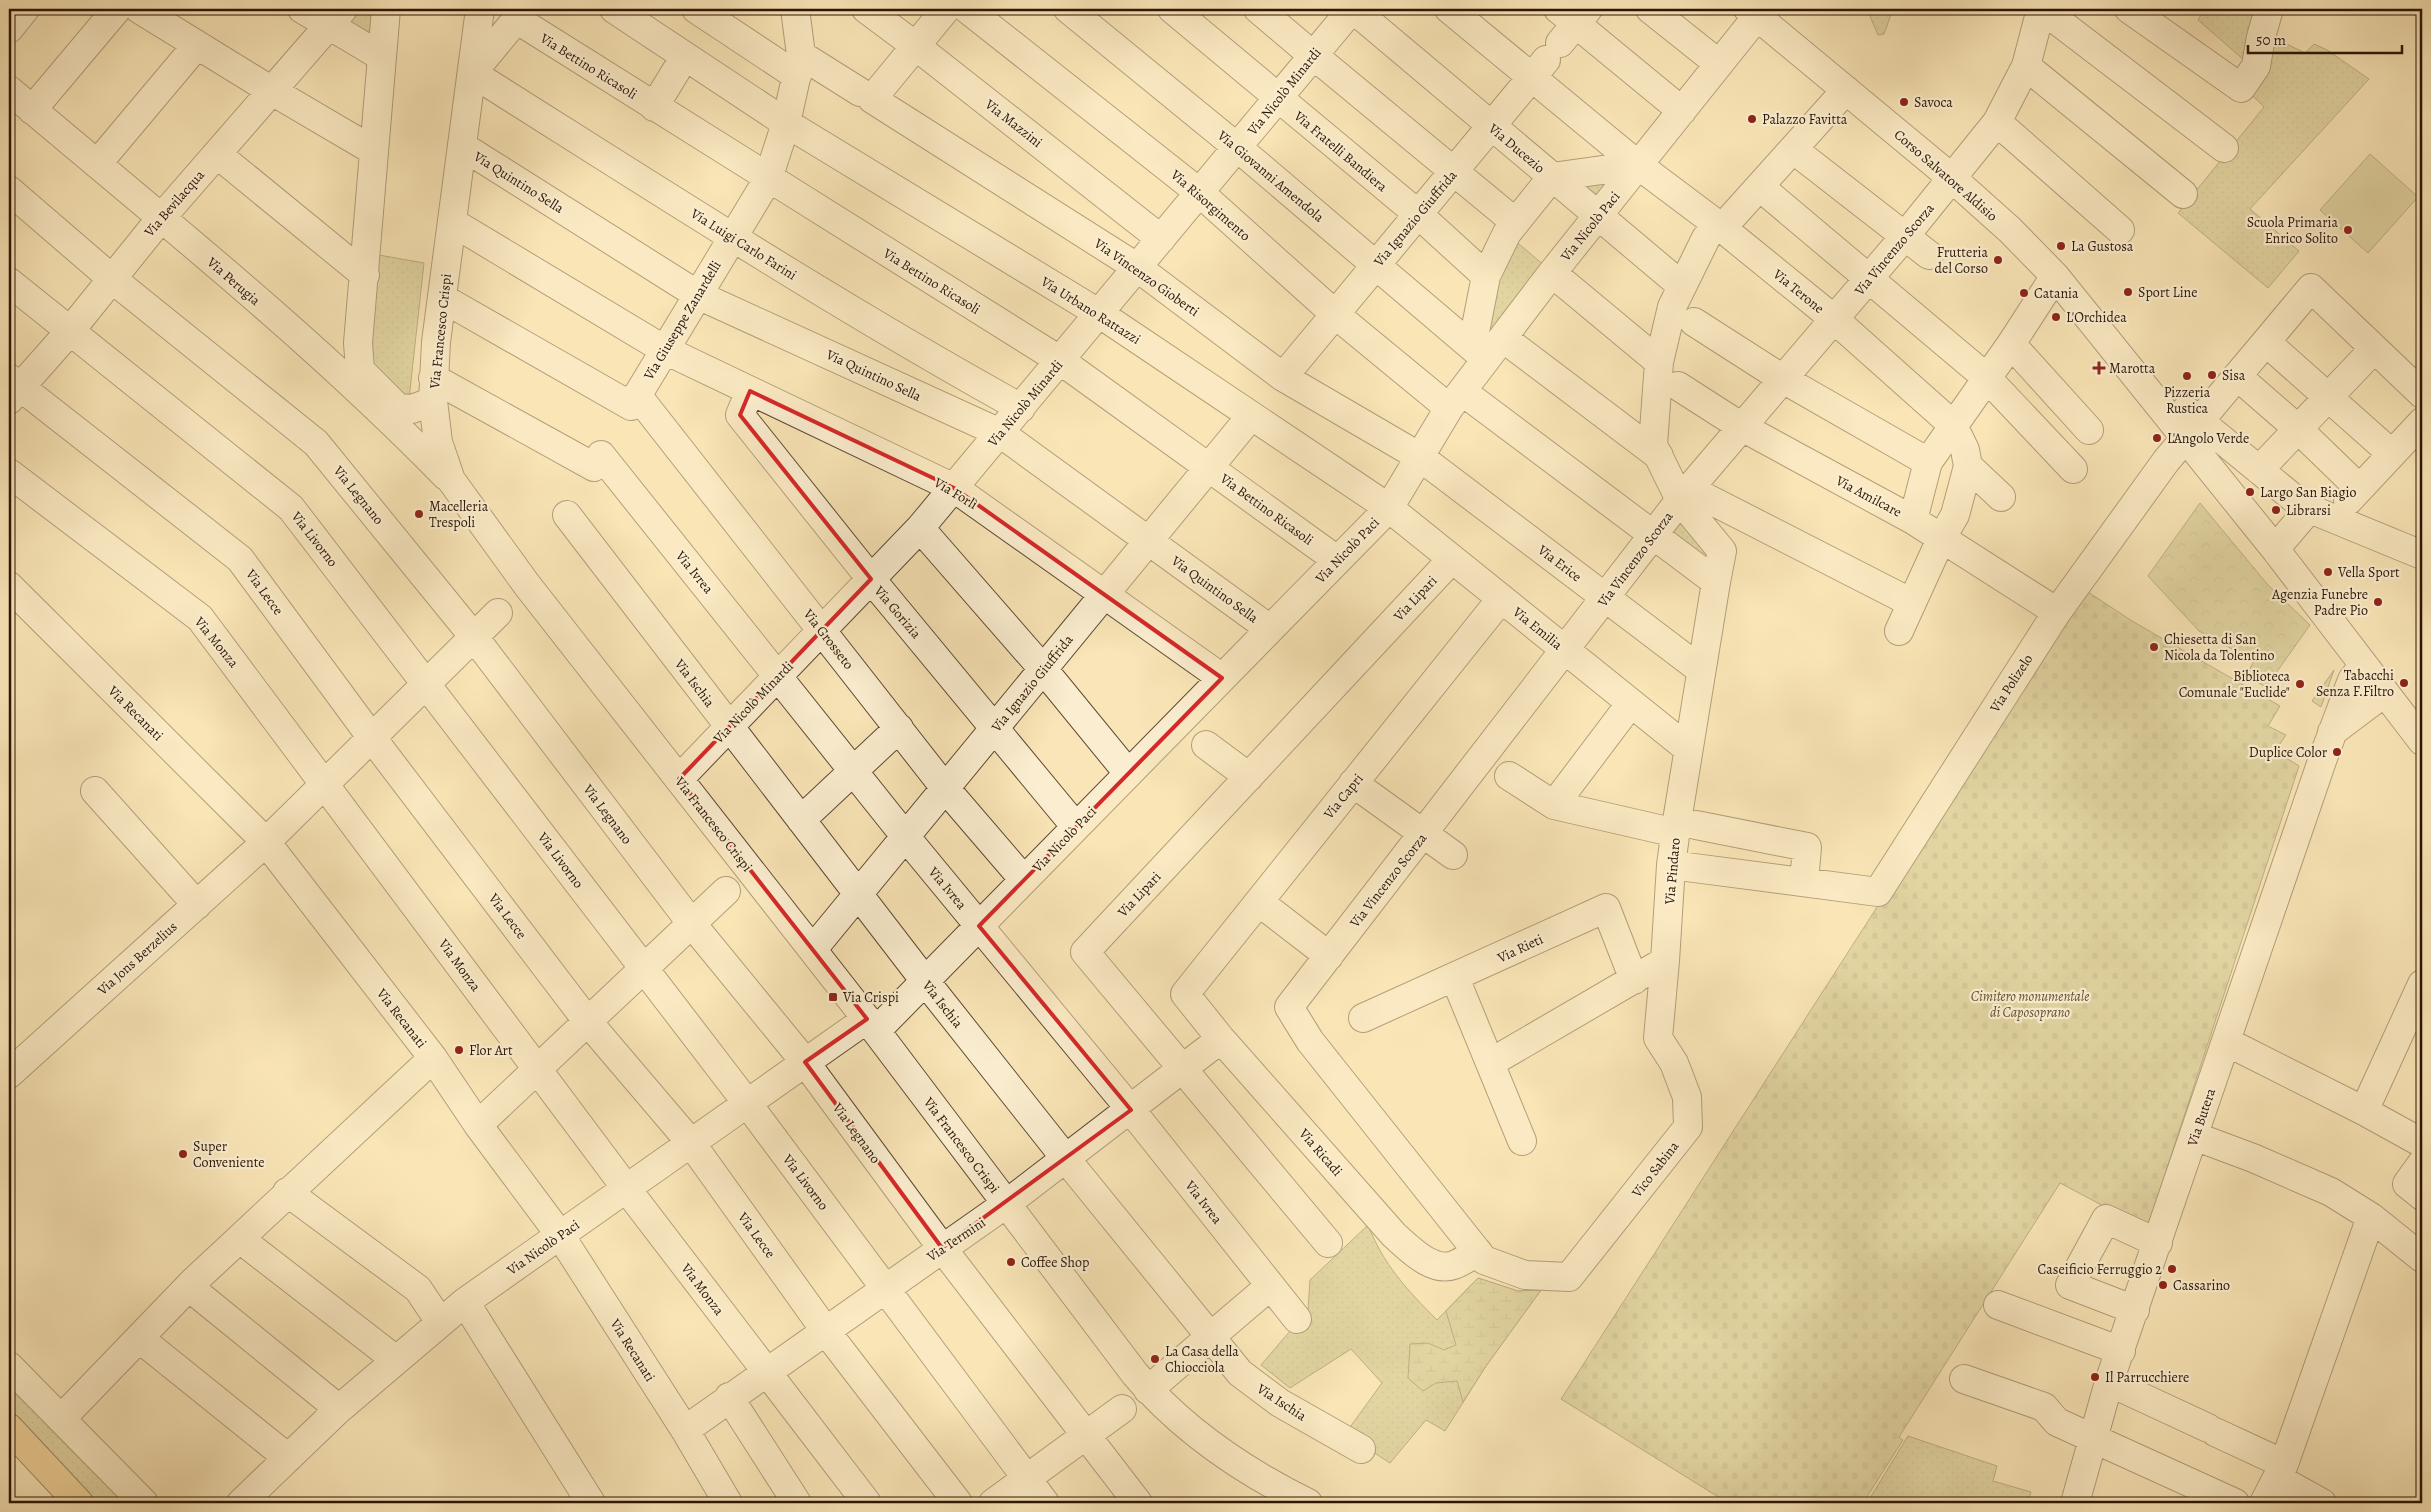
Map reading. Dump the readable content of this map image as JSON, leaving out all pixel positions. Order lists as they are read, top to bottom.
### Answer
{
  "streets": {
    "street": [
      "Via Bettino Ricasoli",
      "Via Nicolò Minardi",
      "Via Mazzini",
      "Via Ducezio",
      "Via Fratelli Bandiera",
      "Corso Salvatore Aldisio",
      "Via Giovanni Amendola",
      "Via Quintino Sella",
      "Via Bevilacqua",
      "Via Risorgimento",
      "Via Ignazio Giuffrida",
      "Via Nicolò Paci",
      "Via Luigi Carlo Farini",
      "Via Vincenzo Scorza",
      "Via Vincenzo Gioberti",
      "Via Perugia",
      "Via Terone",
      "Via Urbano Rattazzi",
      "Via Giuseppe Zanardelli",
      "Via Francesco Crispi",
      "Via Forlì",
      "Via Legnano",
      "Via Amilcare",
      "Via Livorno",
      "Via Erice",
      "Via Ivrea",
      "Via Lecce",
      "Via Lipari",
      "Via Gorizia",
      "Via Emilia",
      "Via Grosseto",
      "Via Monza",
      "Via Ischia",
      "Via Polizelo",
      "Via Recanati",
      "Via Capri",
      "Via Pindaro",
      "Via Rieti",
      "Via Jons Berzelius",
      "Via Butera",
      "Via Ricadi",
      "Vico Sabina",
      "Via Termini"
    ]
  },
  "crossings": [
    ["Via Bettino Ricasoli", "Via Nicolò Minardi"],
    ["Via Bettino Ricasoli", "Via Ignazio Giuffrida"],
    ["Via Bettino Ricasoli", "Via Nicolò Paci"],
    ["Via Bettino Ricasoli", "Via Giuseppe Zanardelli"],
    ["Via Nicolò Minardi", "Via Mazzini"],
    ["Via Nicolò Minardi", "Via Ducezio"],
    ["Via Nicolò Minardi", "Via Fratelli Bandiera"],
    ["Via Nicolò Minardi", "Via Giovanni Amendola"],
    ["Via Nicolò Minardi", "Via Quintino Sella"],
    ["Via Nicolò Minardi", "Via Risorgimento"],
    ["Via Nicolò Minardi", "Via Luigi Carlo Farini"],
    ["Via Nicolò Minardi", "Via Vincenzo Gioberti"],
    ["Via Nicolò Minardi", "Via Urbano Rattazzi"],
    ["Via Nicolò Minardi", "Via Francesco Crispi"],
    ["Via Nicolò Minardi", "Via Forlì"],
    ["Via Nicolò Minardi", "Via Ivrea"],
    ["Via Nicolò Minardi", "Via Gorizia"],
    ["Via Nicolò Minardi", "Via Grosseto"],
    ["Via Nicolò Minardi", "Via Ischia"],
    ["Via Ducezio", "Via Ignazio Giuffrida"],
    ["Via Ducezio", "Via Nicolò Paci"],
    ["Via Fratelli Bandiera", "Via Ignazio Giuffrida"],
    ["Corso Salvatore Aldisio", "Via Nicolò Paci"],
    ["Corso Salvatore Aldisio", "Via Vincenzo Scorza"],
    ["Corso Salvatore Aldisio", "Via Polizelo"],
    ["Via Giovanni Amendola", "Via Ignazio Giuffrida"],
    ["Via Giovanni Amendola", "Via Nicolò Paci"],
    ["Via Quintino Sella", "Via Ignazio Giuffrida"],
    ["Via Quintino Sella", "Via Nicolò Paci"],
    ["Via Quintino Sella", "Via Giuseppe Zanardelli"],
    ["Via Quintino Sella", "Via Francesco Crispi"],
    ["Via Bevilacqua", "Via Perugia"],
    ["Via Bevilacqua", "Via Legnano"],
    ["Via Bevilacqua", "Via Livorno"],
    ["Via Bevilacqua", "Via Lecce"],
    ["Via Risorgimento", "Via Ignazio Giuffrida"],
    ["Via Risorgimento", "Via Nicolò Paci"],
    ["Via Risorgimento", "Via Vincenzo Scorza"],
    ["Via Risorgimento", "Via Pindaro"],
    ["Via Ignazio Giuffrida", "Via Vincenzo Gioberti"],
    ["Via Ignazio Giuffrida", "Via Terone"],
    ["Via Ignazio Giuffrida", "Via Urbano Rattazzi"],
    ["Via Ignazio Giuffrida", "Via Francesco Crispi"],
    ["Via Ignazio Giuffrida", "Via Forlì"],
    ["Via Ignazio Giuffrida", "Via Ivrea"],
    ["Via Ignazio Giuffrida", "Via Gorizia"],
    ["Via Ignazio Giuffrida", "Via Grosseto"],
    ["Via Ignazio Giuffrida", "Via Ischia"],
    ["Via Nicolò Paci", "Via Vincenzo Gioberti"],
    ["Via Nicolò Paci", "Via Terone"],
    ["Via Nicolò Paci", "Via Urbano Rattazzi"],
    ["Via Nicolò Paci", "Via Francesco Crispi"],
    ["Via Nicolò Paci", "Via Forlì"],
    ["Via Nicolò Paci", "Via Legnano"],
    ["Via Nicolò Paci", "Via Livorno"],
    ["Via Nicolò Paci", "Via Erice"],
    ["Via Nicolò Paci", "Via Ivrea"],
    ["Via Nicolò Paci", "Via Lecce"],
    ["Via Nicolò Paci", "Via Gorizia"],
    ["Via Nicolò Paci", "Via Emilia"],
    ["Via Nicolò Paci", "Via Grosseto"],
    ["Via Nicolò Paci", "Via Monza"],
    ["Via Nicolò Paci", "Via Ischia"],
    ["Via Nicolò Paci", "Via Recanati"],
    ["Via Luigi Carlo Farini", "Via Giuseppe Zanardelli"],
    ["Via Luigi Carlo Farini", "Via Francesco Crispi"],
    ["Via Vincenzo Scorza", "Via Terone"],
    ["Via Vincenzo Scorza", "Via Amilcare"],
    ["Via Vincenzo Scorza", "Via Erice"],
    ["Via Vincenzo Scorza", "Via Emilia"],
    ["Via Vincenzo Scorza", "Via Pindaro"],
    ["Via Vincenzo Scorza", "Via Ricadi"],
    ["Via Vincenzo Scorza", "Vico Sabina"],
    ["Via Vincenzo Gioberti", "Via Giuseppe Zanardelli"],
    ["Via Vincenzo Gioberti", "Via Erice"],
    ["Via Perugia", "Via Francesco Crispi"],
    ["Via Urbano Rattazzi", "Via Giuseppe Zanardelli"],
    ["Via Urbano Rattazzi", "Via Emilia"],
    ["Via Giuseppe Zanardelli", "Via Forlì"],
    ["Via Giuseppe Zanardelli", "Via Grosseto"],
    ["Via Francesco Crispi", "Via Forlì"],
    ["Via Francesco Crispi", "Via Ivrea"],
    ["Via Francesco Crispi", "Via Termini"],
    ["Via Forlì", "Via Gorizia"],
    ["Via Legnano", "Via Termini"],
    ["Via Amilcare", "Via Polizelo"],
    ["Via Livorno", "Via Termini"],
    ["Via Erice", "Via Pindaro"],
    ["Via Ivrea", "Via Termini"],
    ["Via Lecce", "Via Termini"],
    ["Via Lipari", "Via Emilia"],
    ["Via Lipari", "Via Termini"],
    ["Via Emilia", "Via Capri"],
    ["Via Emilia", "Via Pindaro"],
    ["Via Monza", "Via Termini"],
    ["Via Ischia", "Via Termini"],
    ["Via Polizelo", "Via Pindaro"],
    ["Via Recanati", "Via Jons Berzelius"],
    ["Via Recanati", "Via Termini"],
    ["Via Capri", "Via Ricadi"],
    ["Via Pindaro", "Vico Sabina"],
    ["Via Ricadi", "Vico Sabina"],
    ["Via Ricadi", "Via Termini"]
  ],
  "parks": ["Cimitero monumentale di Caposoprano"],
  "places": {
    "other": [
      "Savoca",
      "Palazzo Favitta",
      "Scuola Primaria Enrico Solito",
      "La Gustosa",
      "Frutteria del Corso",
      "Sport Line",
      "Catania",
      "L'Orchidea",
      "Sisa",
      "Pizzeria Rustica",
      "L'Angolo Verde",
      "Largo San Biagio",
      "Librarsi",
      "Macelleria Trespoli",
      "Vella Sport",
      "Agenzia Funebre Padre Pio",
      "Chiesetta di San Nicola da Tolentino",
      "Tabacchi Senza F.Filtro",
      "Biblioteca Comunale \"Euclide\"",
      "Duplice Color",
      "Flor Art",
      "Super Conveniente",
      "Coffee Shop",
      "Caseificio Ferruggio 2",
      "Cassarino",
      "La Casa della Chiocciola",
      "Il Parrucchiere"
    ],
    "health": ["Marotta"],
    "transit": ["Via Crispi"]
  },
  "scale_bar": "50 m"
}
